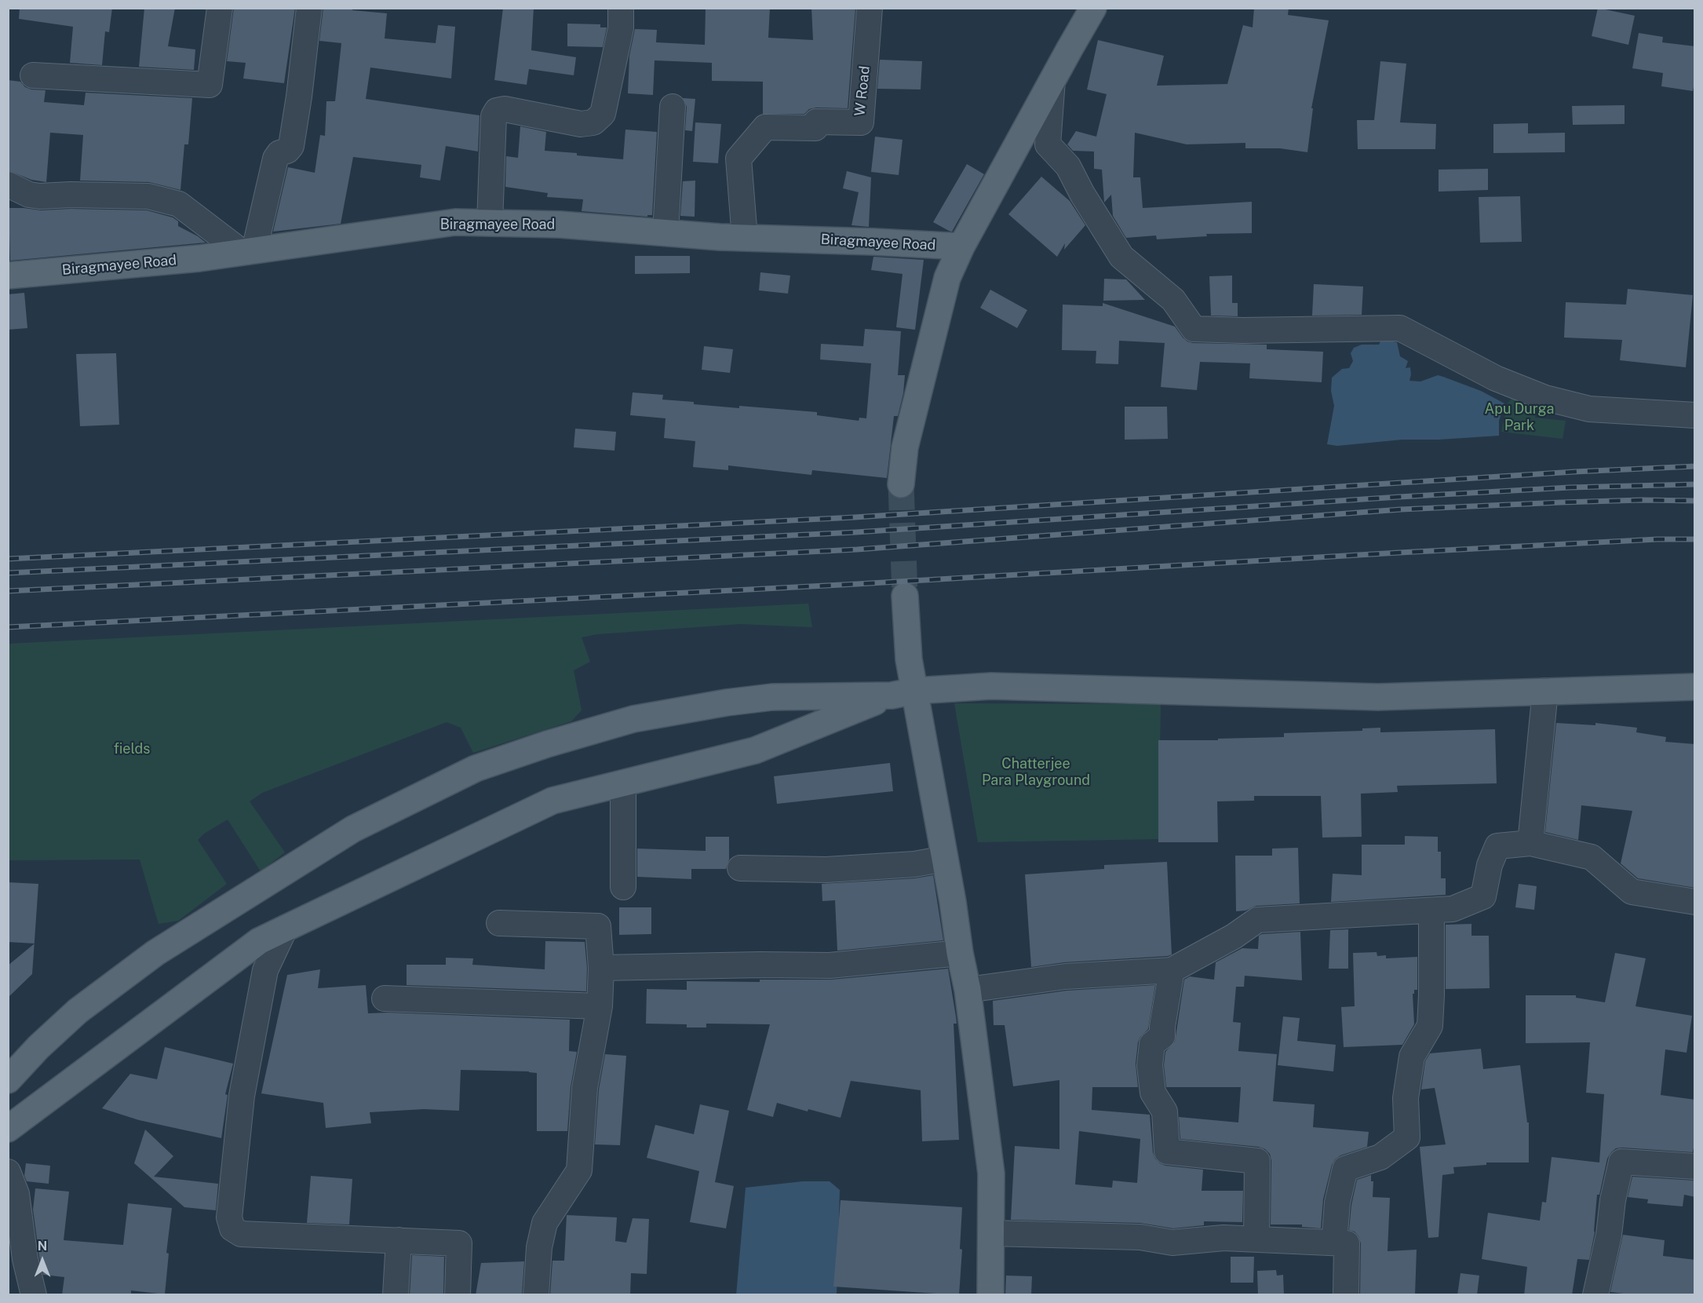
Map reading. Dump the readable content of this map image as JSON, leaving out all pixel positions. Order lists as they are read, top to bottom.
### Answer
{
  "streets": {
    "main road": ["Biragmayee Road"],
    "street": ["W Road"]
  },
  "crossings": [
    ["W Road", "Biragmayee Road"]
  ],
  "parks": ["Apu Durga Park", "fields", "Chatterjee Para Playground"],
  "north": "top"
}
